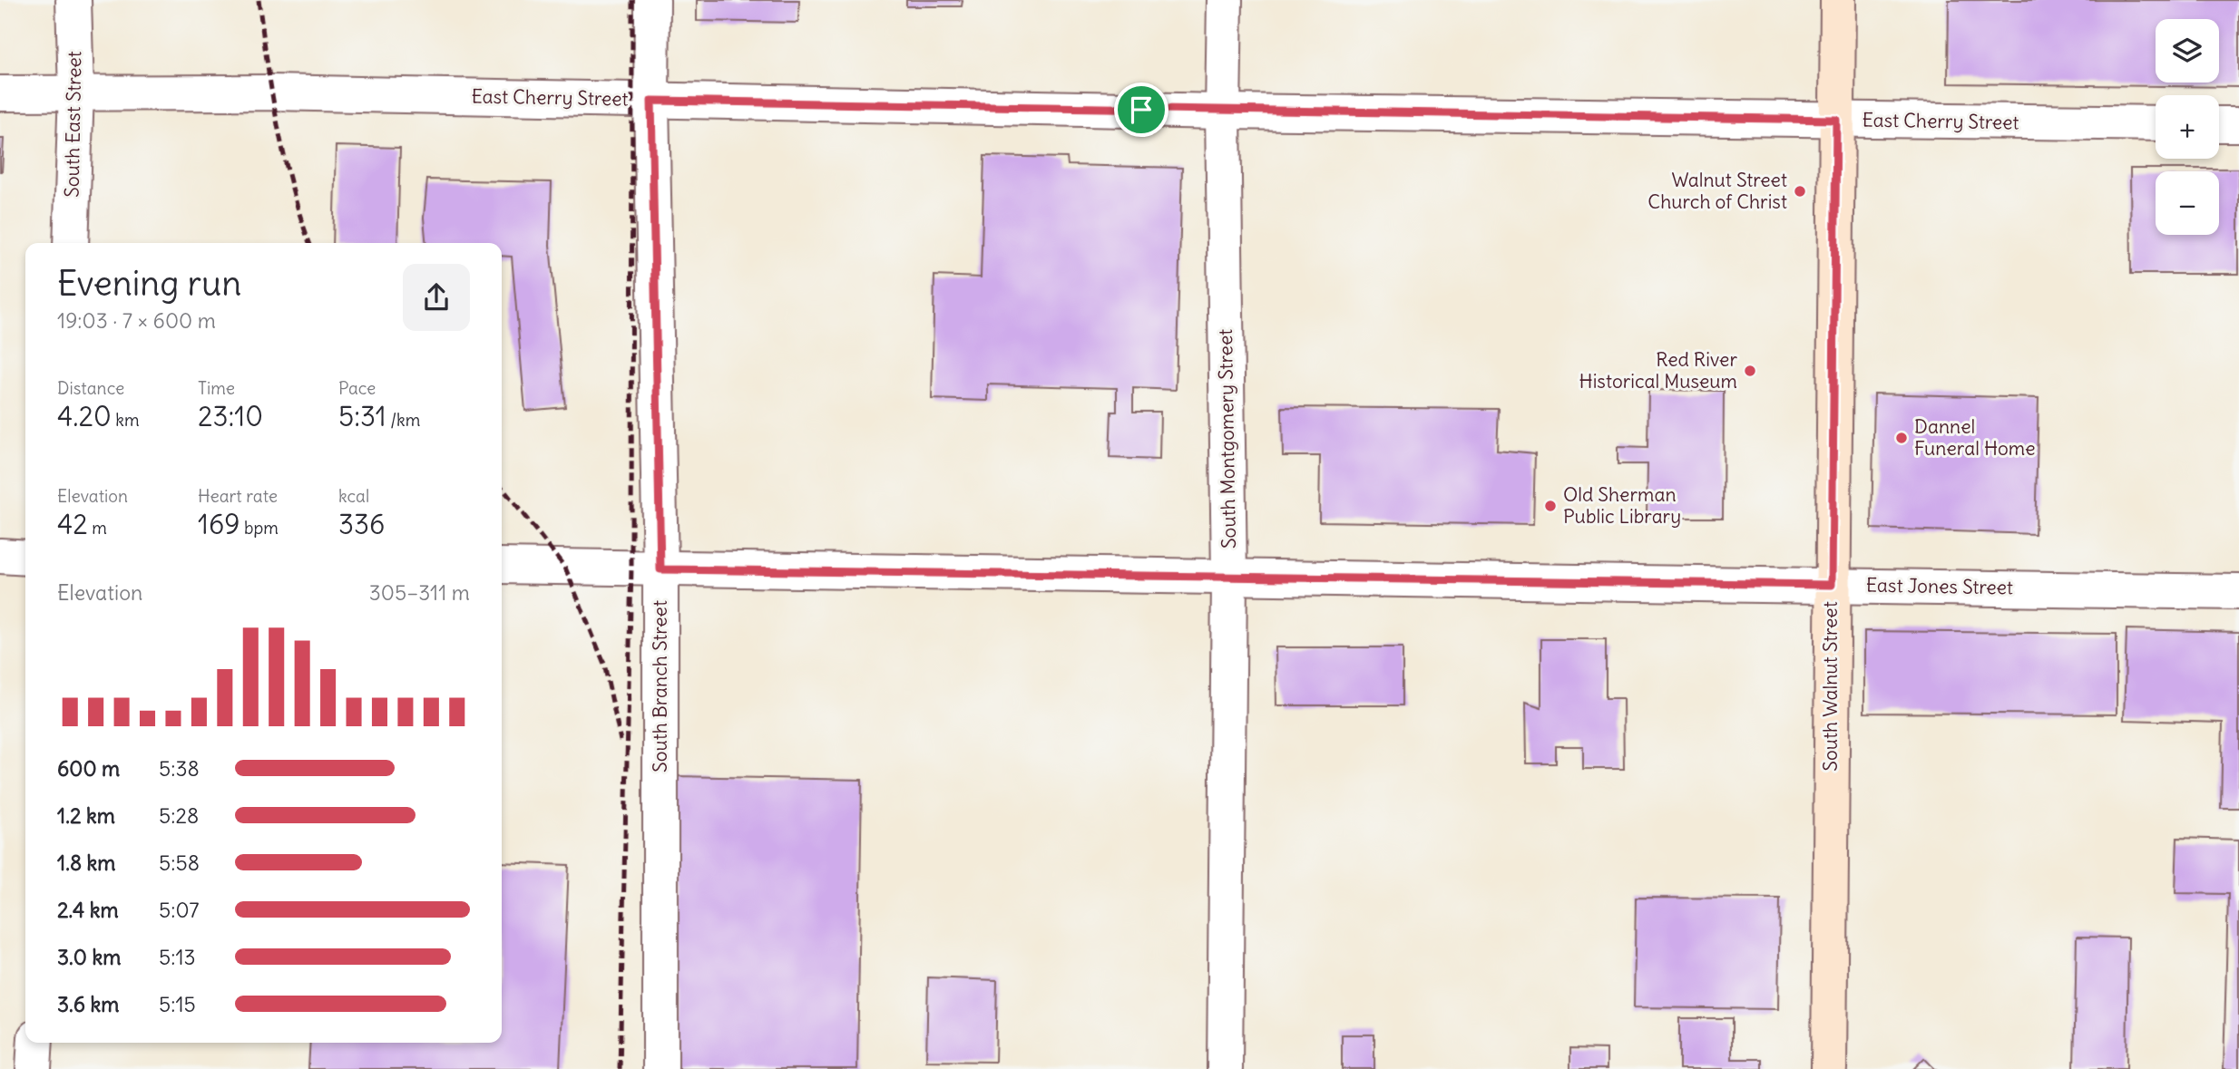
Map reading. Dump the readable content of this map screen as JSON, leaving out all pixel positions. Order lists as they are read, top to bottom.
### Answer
{
  "streets": {
    "street": [
      "East Cherry Street",
      "South East Street",
      "South Montgomery Street",
      "East Jones Street",
      "South Branch Street",
      "South Walnut Street"
    ]
  },
  "crossings": [
    ["East Cherry Street", "South East Street"],
    ["East Cherry Street", "South Montgomery Street"],
    ["East Cherry Street", "South Branch Street"],
    ["East Cherry Street", "South Walnut Street"],
    ["South Montgomery Street", "East Jones Street"],
    ["East Jones Street", "South Branch Street"],
    ["East Jones Street", "South Walnut Street"]
  ],
  "places": [
    "Walnut Street Church of Christ",
    "Red River Historical Museum",
    "Dannel Funeral Home",
    "Old Sherman Public Library"
  ],
  "page": {
    "map_buttons": ["+", "−"],
    "heading": ["Evening run", "19:03 · 7 × 600 m"],
    "stats": [
      ["Distance", "4.20 km"],
      ["Time", "23:10"],
      ["Pace", "5:31 /km"],
      ["Elevation", "42 m"],
      ["Heart rate", "169 bpm"],
      ["kcal", "336"]
    ],
    "chart": ["Elevation", "305–311 m"],
    "list": [
      {
        "name": "600 m",
        "note": "5:38"
      },
      {
        "name": "1.2 km",
        "note": "5:28"
      },
      {
        "name": "1.8 km",
        "note": "5:58"
      },
      {
        "name": "2.4 km",
        "note": "5:07"
      },
      {
        "name": "3.0 km",
        "note": "5:13"
      },
      {
        "name": "3.6 km",
        "note": "5:15"
      }
    ]
  }
}
